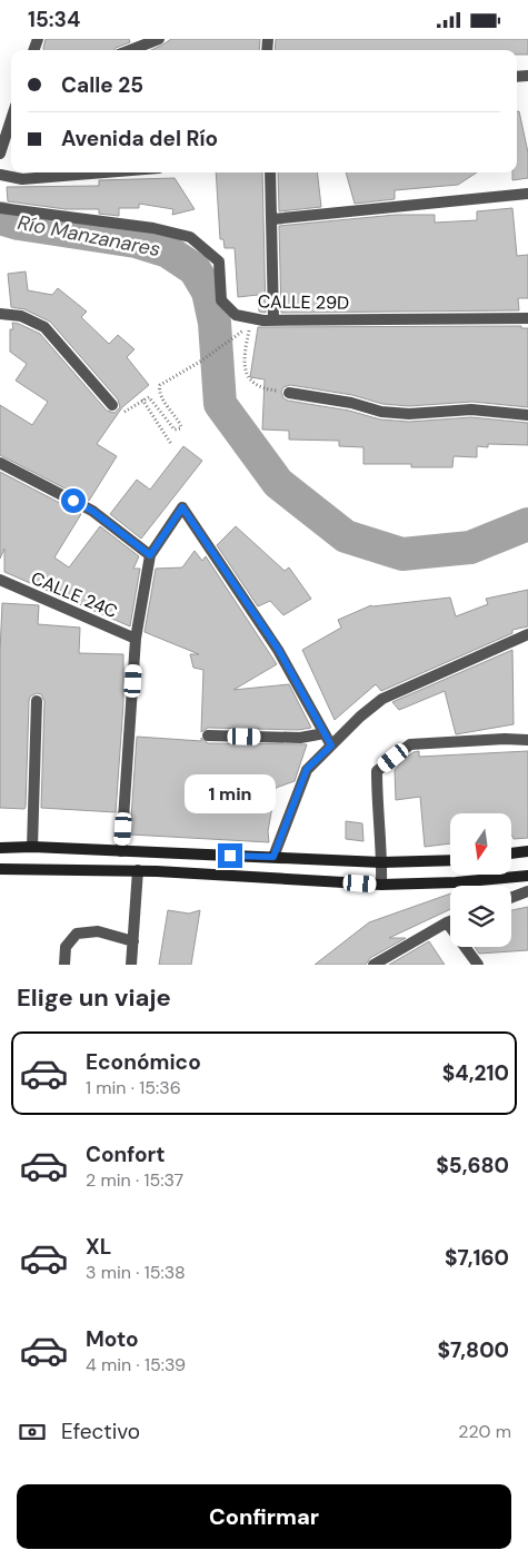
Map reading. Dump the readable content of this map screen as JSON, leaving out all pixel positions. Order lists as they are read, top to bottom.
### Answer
{
  "streets": {
    "street": ["CALLE 29D", "CALLE 24C"]
  },
  "water": ["Río Manzanares"],
  "north": "bottom",
  "page": {
    "status": "15:34",
    "banner": ["Calle 25", "Avenida del Río"],
    "bubble": "1 min",
    "heading": "Elige un viaje",
    "list": [
      {
        "name": "Económico",
        "note": "1 min · 15:36",
        "value": "$4,210"
      },
      {
        "name": "Confort",
        "note": "2 min · 15:37",
        "value": "$5,680"
      },
      {
        "name": "XL",
        "note": "3 min · 15:38",
        "value": "$7,160"
      },
      {
        "name": "Moto",
        "note": "4 min · 15:39",
        "value": "$7,800"
      }
    ],
    "pay": ["Efectivo", "220 m"],
    "buttons": "Confirmar"
  }
}
